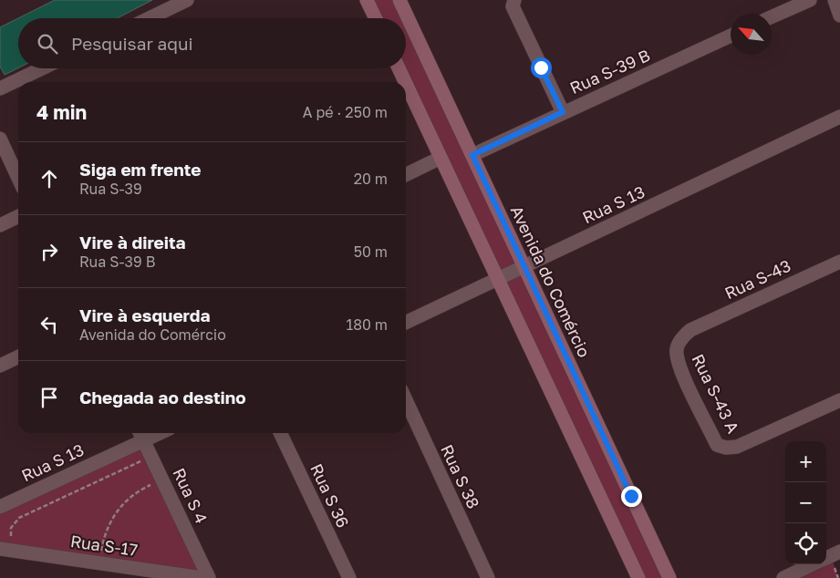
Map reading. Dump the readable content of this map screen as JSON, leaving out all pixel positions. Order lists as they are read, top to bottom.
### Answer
{
  "streets": {
    "street": [
      "Rua S-39 B",
      "Rua S 13",
      "Rua S-43",
      "Avenida do Comércio",
      "Rua S-43 A",
      "Rua S 38",
      "Rua S 4",
      "Rua S 36",
      "Rua S-17"
    ]
  },
  "crossings": [
    ["Rua S-39 B", "Avenida do Comércio"],
    ["Rua S 13", "Avenida do Comércio"],
    ["Rua S 13", "Rua S 4"],
    ["Rua S-43", "Rua S-43 A"]
  ],
  "north": "top left",
  "page": {
    "search": "Pesquisar aqui",
    "heading": ["4 min", "A pé · 250 m"],
    "list": [
      ["Siga em frente", "Rua S-39", "20 m"],
      ["Vire à direita", "Rua S-39 B", "50 m"],
      ["Vire à esquerda", "Avenida do Comércio", "180 m"],
      "Chegada ao destino"
    ],
    "map_buttons": ["+", "−"]
  }
}
